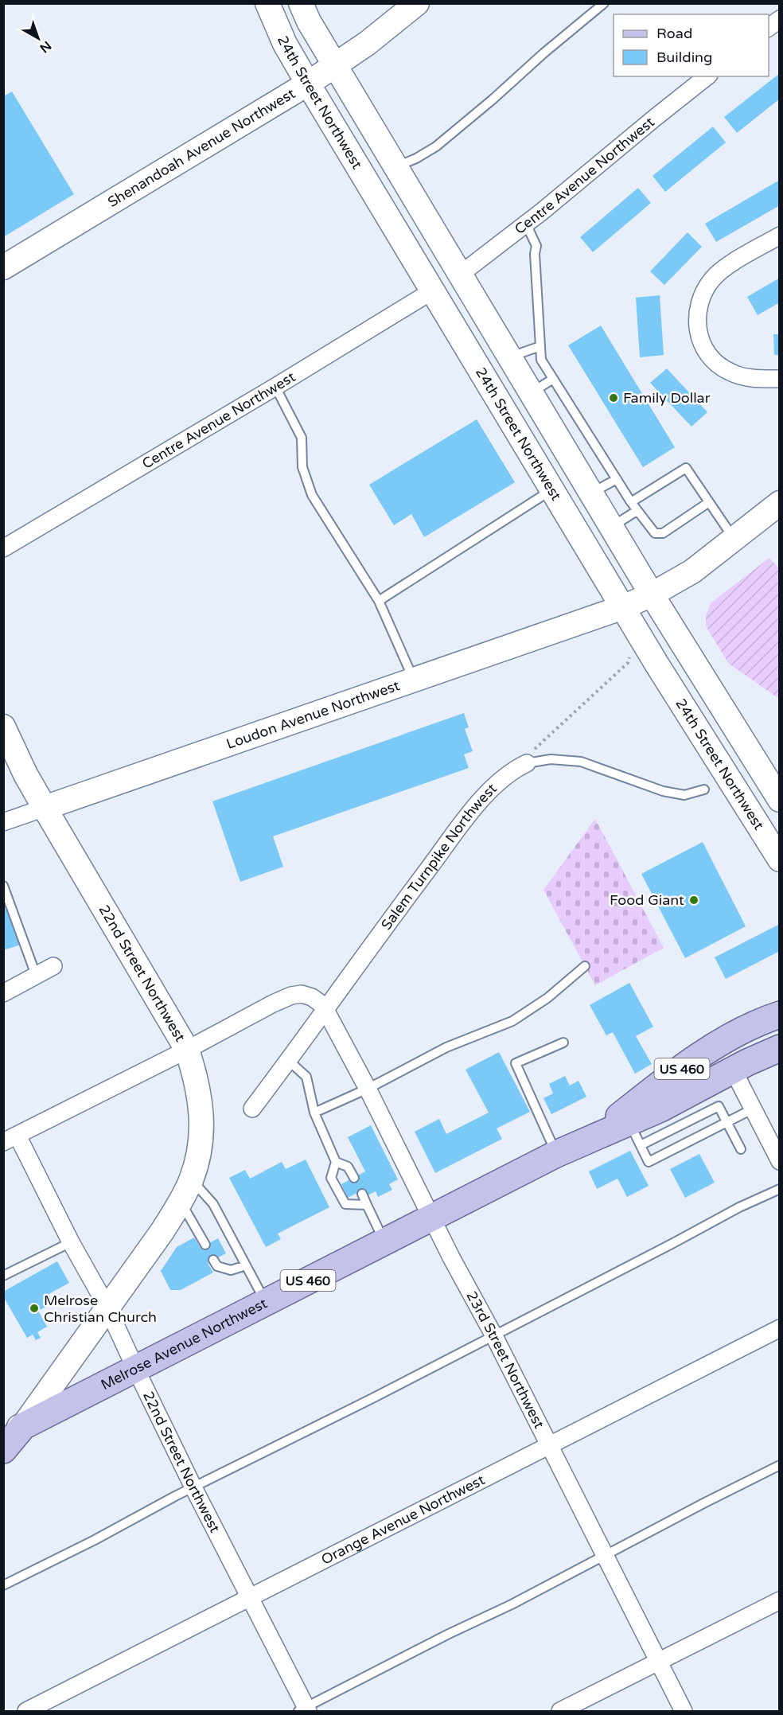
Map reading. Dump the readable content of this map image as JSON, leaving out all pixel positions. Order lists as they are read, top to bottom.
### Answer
{
  "streets": {
    "main road": [
      "24th Street Northwest",
      "Shenandoah Avenue Northwest",
      "Loudon Avenue Northwest",
      "22nd Street Northwest",
      "US 460",
      "Melrose Avenue Northwest"
    ],
    "street": [
      "Centre Avenue Northwest",
      "Salem Turnpike Northwest",
      "23rd Street Northwest",
      "Orange Avenue Northwest"
    ]
  },
  "crossings": [
    ["24th Street Northwest", "Shenandoah Avenue Northwest"],
    ["24th Street Northwest", "Centre Avenue Northwest"],
    ["24th Street Northwest", "Loudon Avenue Northwest"],
    ["Loudon Avenue Northwest", "22nd Street Northwest"],
    ["Salem Turnpike Northwest", "23rd Street Northwest"],
    ["22nd Street Northwest", "Melrose Avenue Northwest"],
    ["22nd Street Northwest", "Orange Avenue Northwest"],
    ["US 460", "Melrose Avenue Northwest"],
    ["Melrose Avenue Northwest", "23rd Street Northwest"],
    ["23rd Street Northwest", "Orange Avenue Northwest"]
  ],
  "places": ["Family Dollar", "Food Giant", "Melrose Christian Church"],
  "legend": ["Road", "Building"],
  "north": "bottom right"
}
